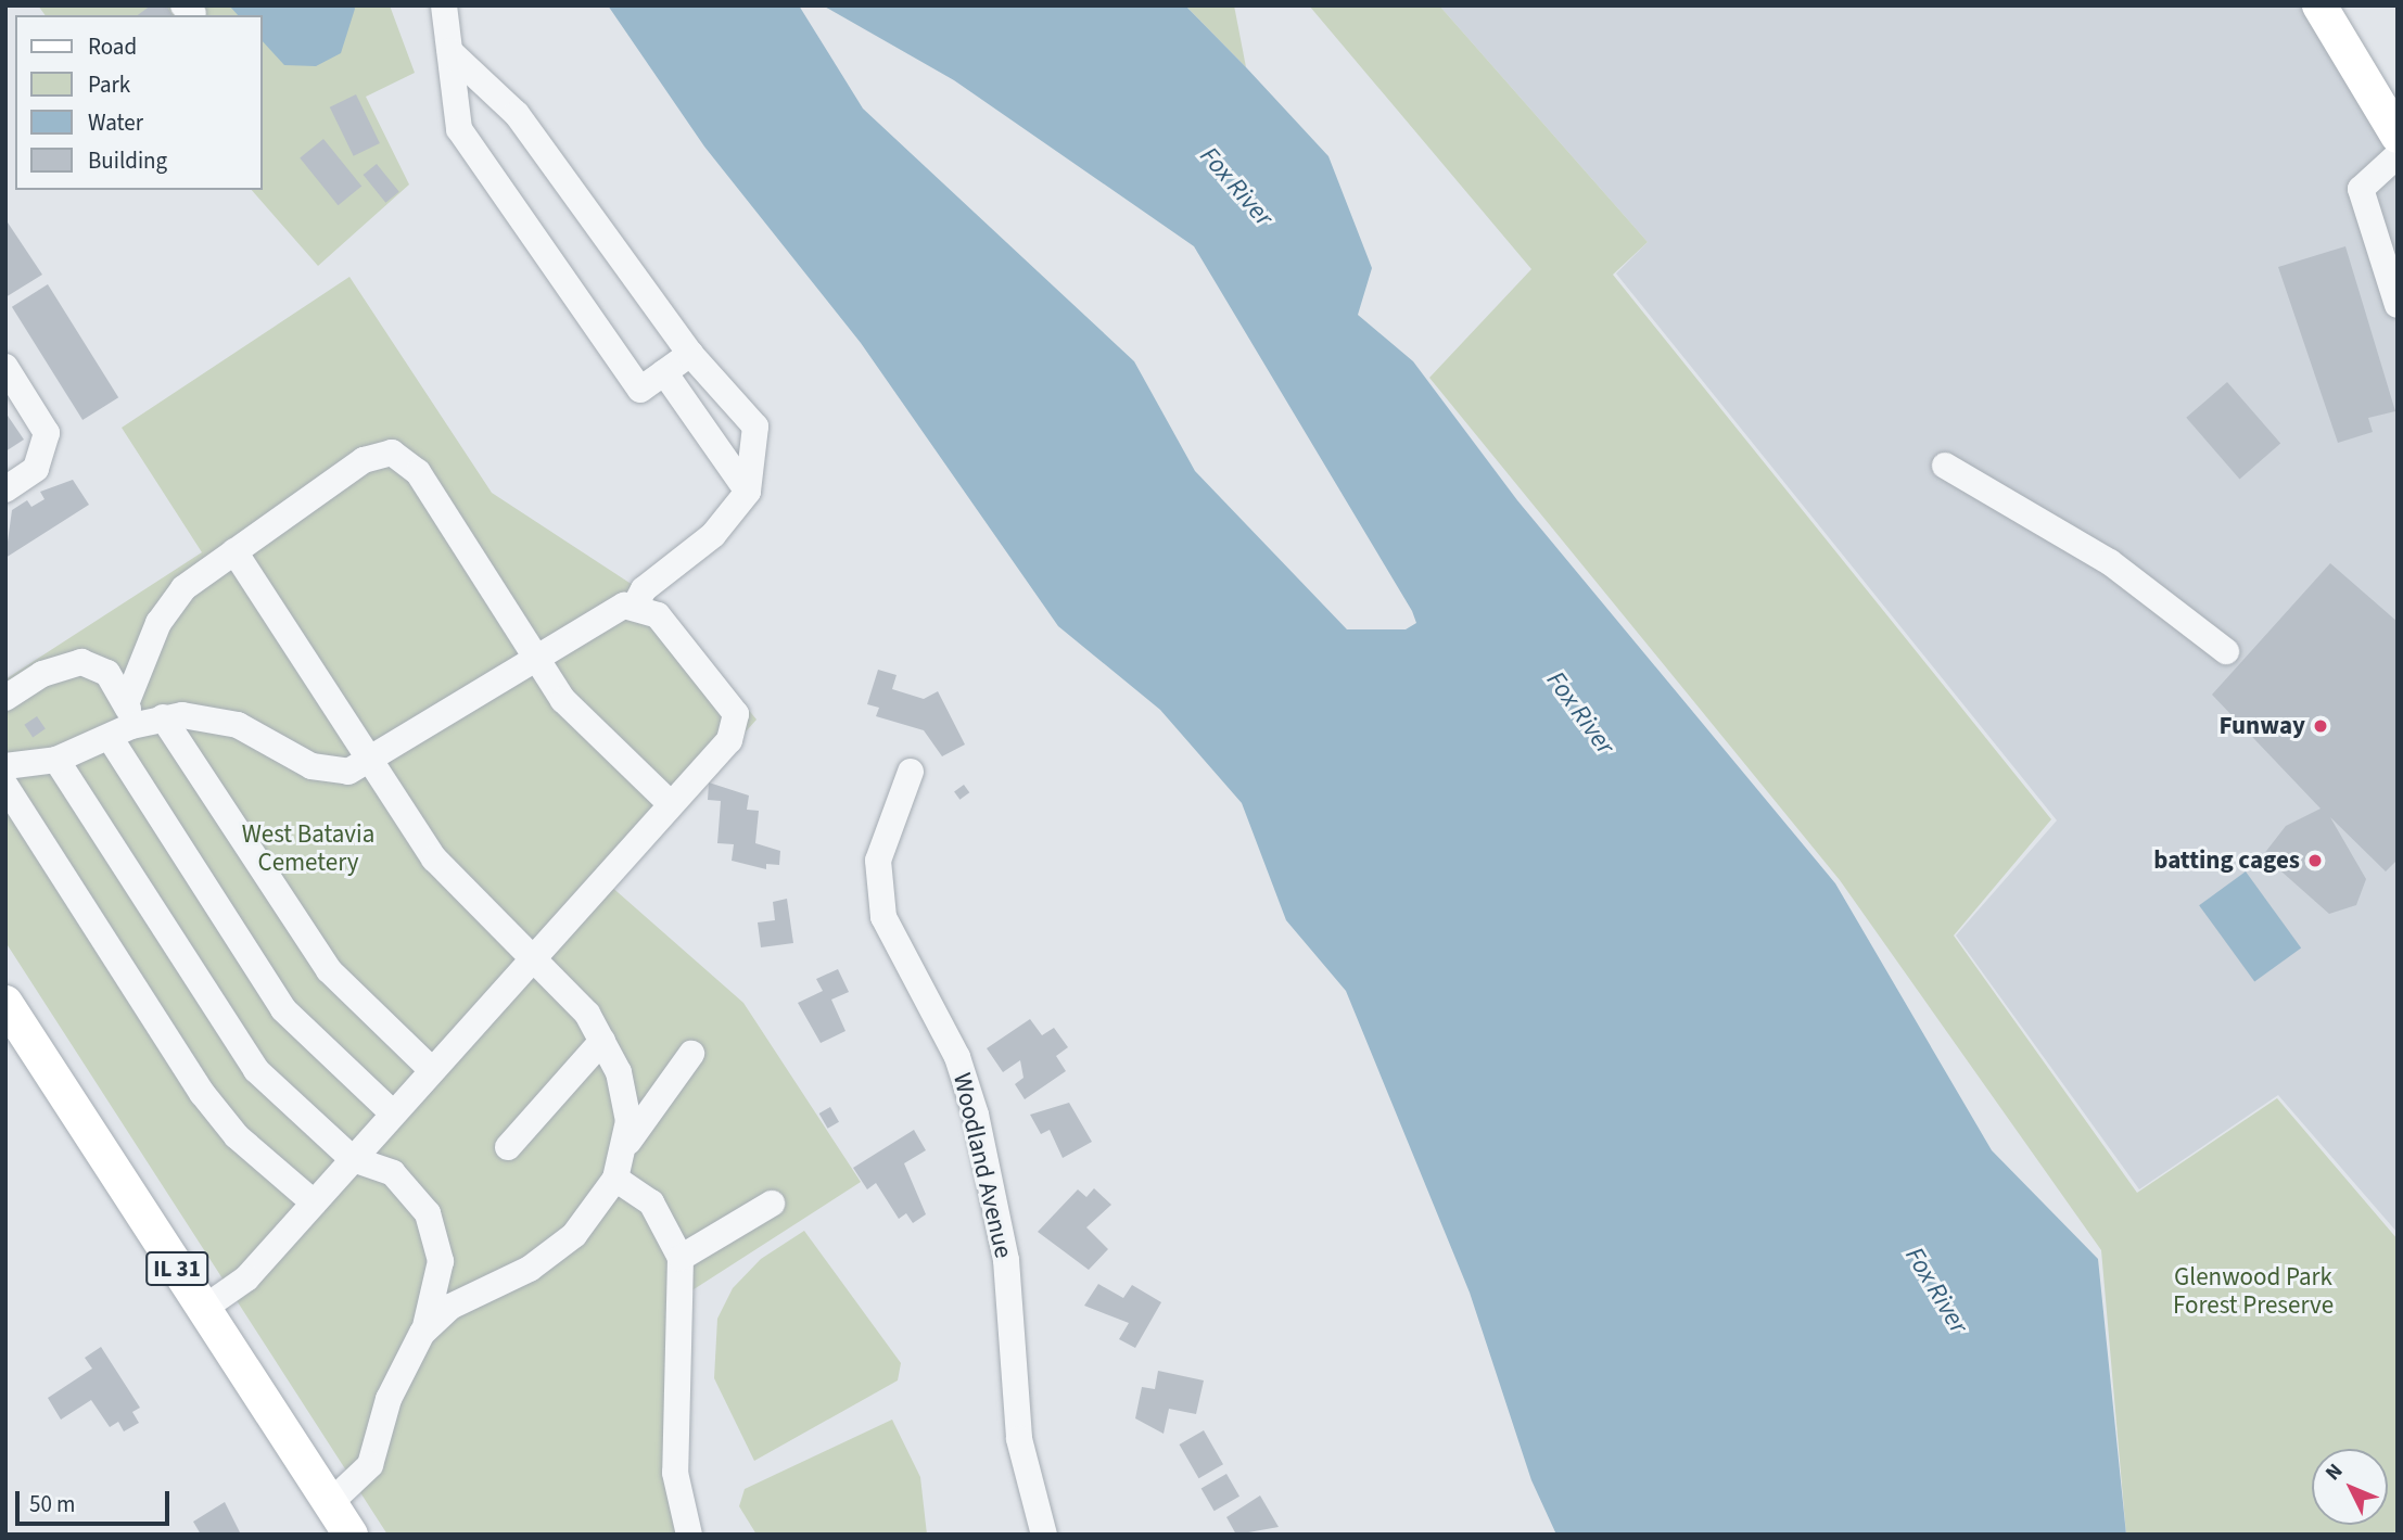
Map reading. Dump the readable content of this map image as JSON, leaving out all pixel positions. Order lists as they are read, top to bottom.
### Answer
{
  "streets": {
    "main road": ["IL 31"],
    "street": ["Woodland Avenue"]
  },
  "water": ["Fox River"],
  "parks": ["West Batavia Cemetery", "Glenwood Park Forest Preserve"],
  "places": ["Funway", "batting cages"],
  "legend": [
    "Road",
    "Park",
    "Water",
    "Building"
  ],
  "scale_bar": "50 m",
  "north": "top left"
}
